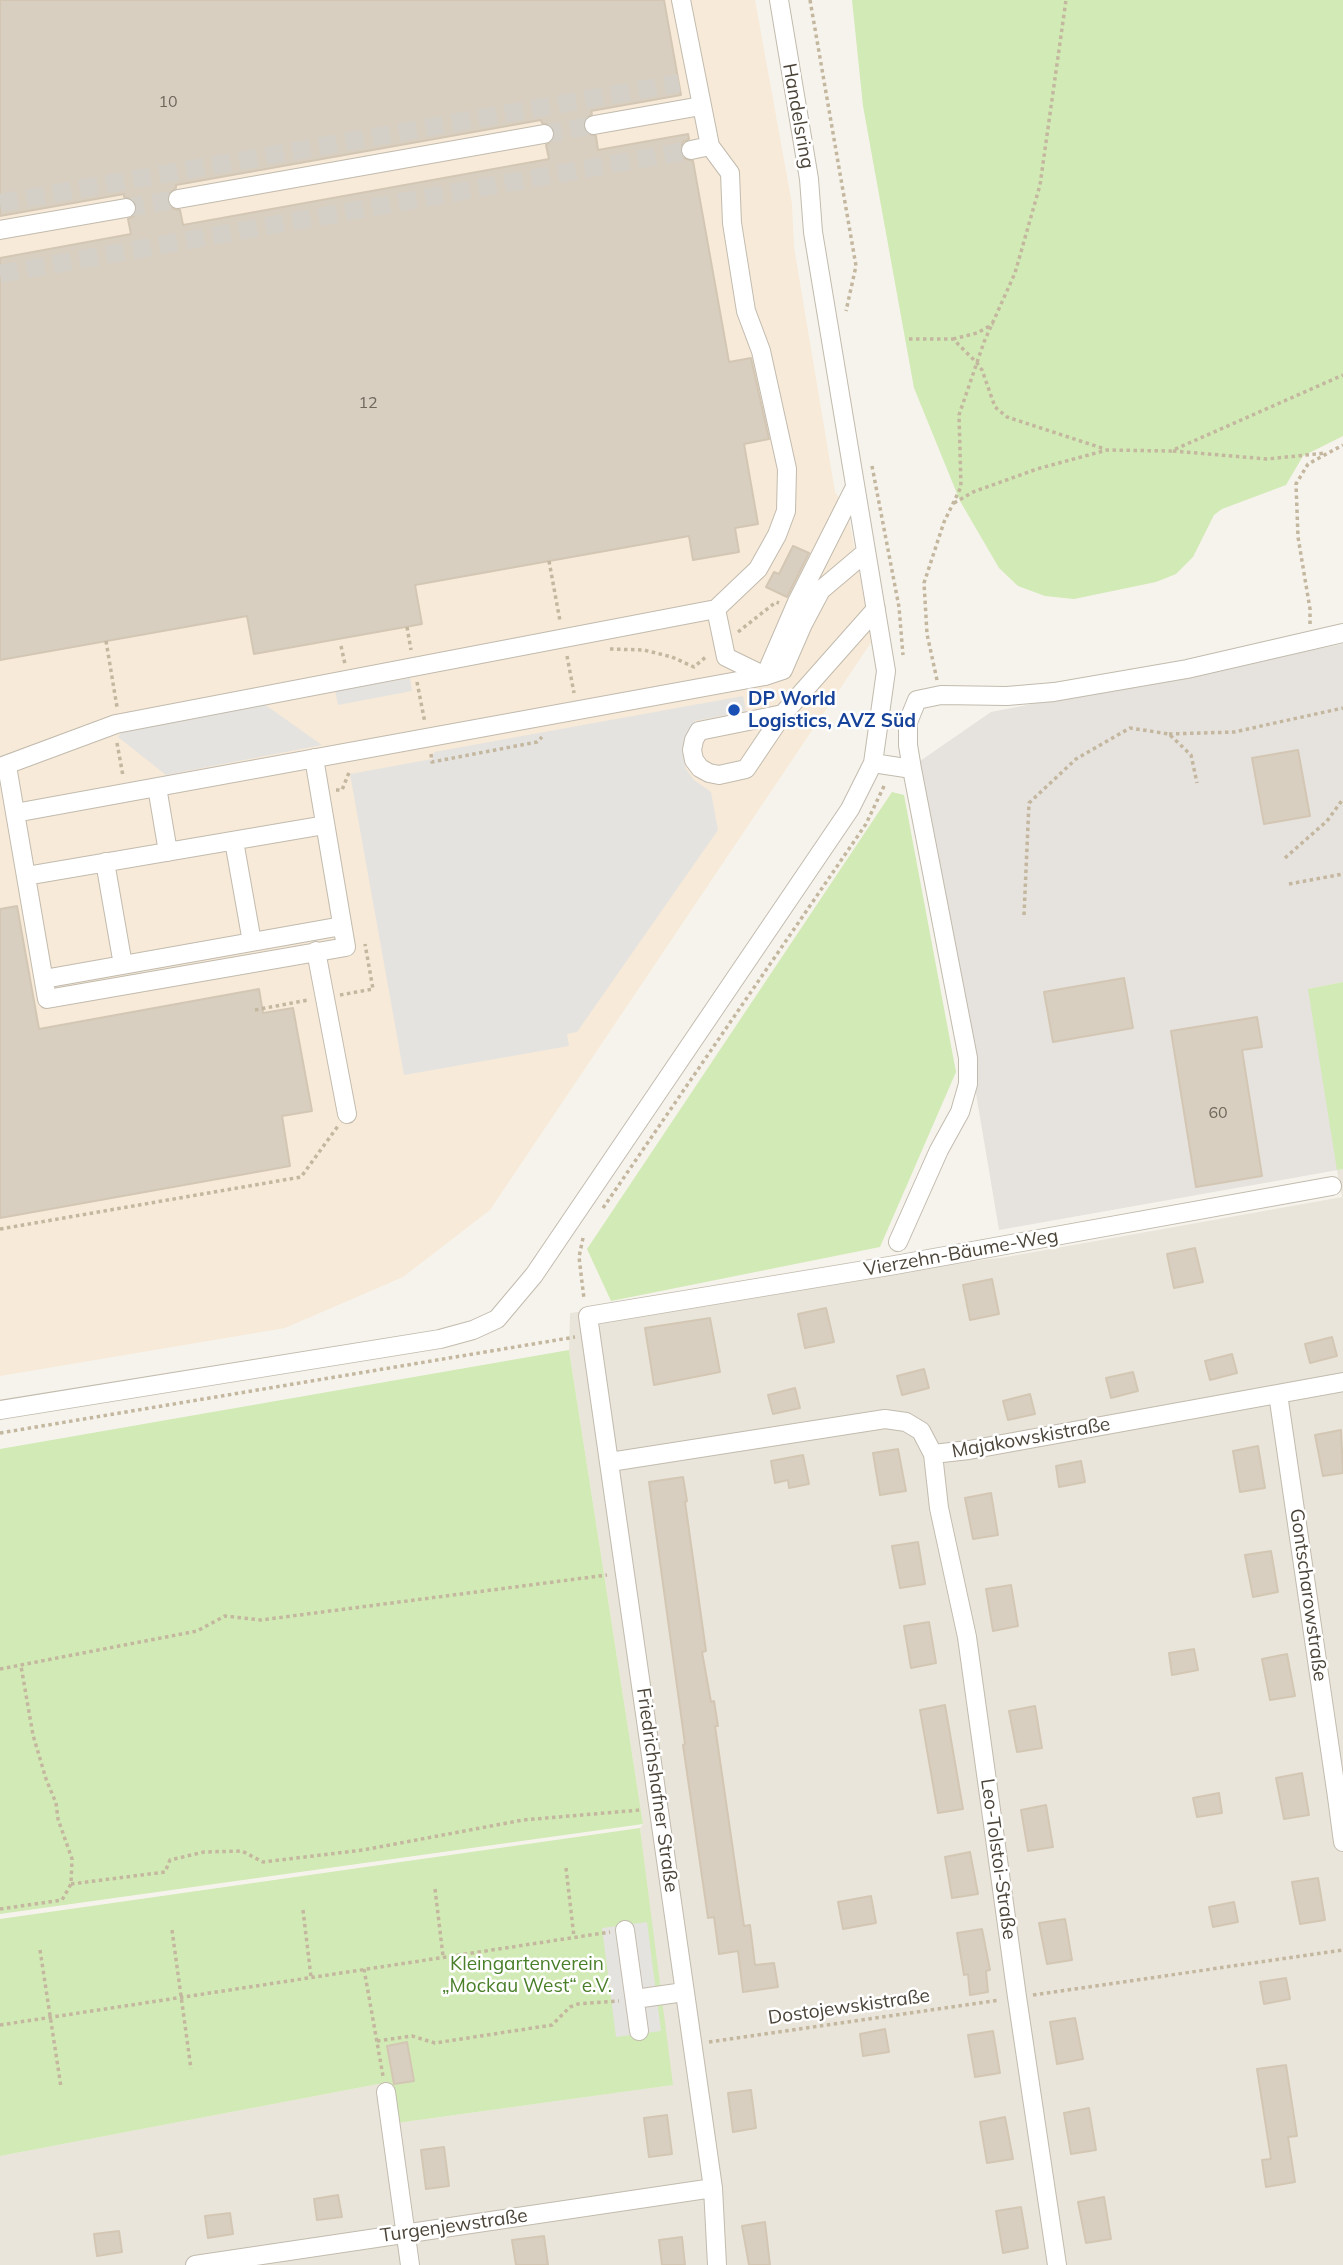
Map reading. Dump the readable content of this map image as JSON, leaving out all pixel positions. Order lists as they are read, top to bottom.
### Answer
{
  "streets": {
    "street": [
      "Handelsring",
      "Vierzehn-Bäume-Weg",
      "Majakowskistraße",
      "Gontscharowstraße",
      "Friedrichshafner Straße",
      "Leo-Tolstoi-Straße",
      "Turgenjewstraße"
    ],
    "path": ["Dostojewskistraße"]
  },
  "crossings": [
    ["Vierzehn-Bäume-Weg", "Friedrichshafner Straße"],
    ["Majakowskistraße", "Gontscharowstraße"],
    ["Majakowskistraße", "Friedrichshafner Straße"],
    ["Majakowskistraße", "Leo-Tolstoi-Straße"],
    ["Friedrichshafner Straße", "Dostojewskistraße"],
    ["Friedrichshafner Straße", "Turgenjewstraße"]
  ],
  "parks": ["Kleingartenverein „Mockau West“ e.V."],
  "places": ["DP World Logistics, AVZ Süd"],
  "house_numbers": ["10", "12", "60"]
}
